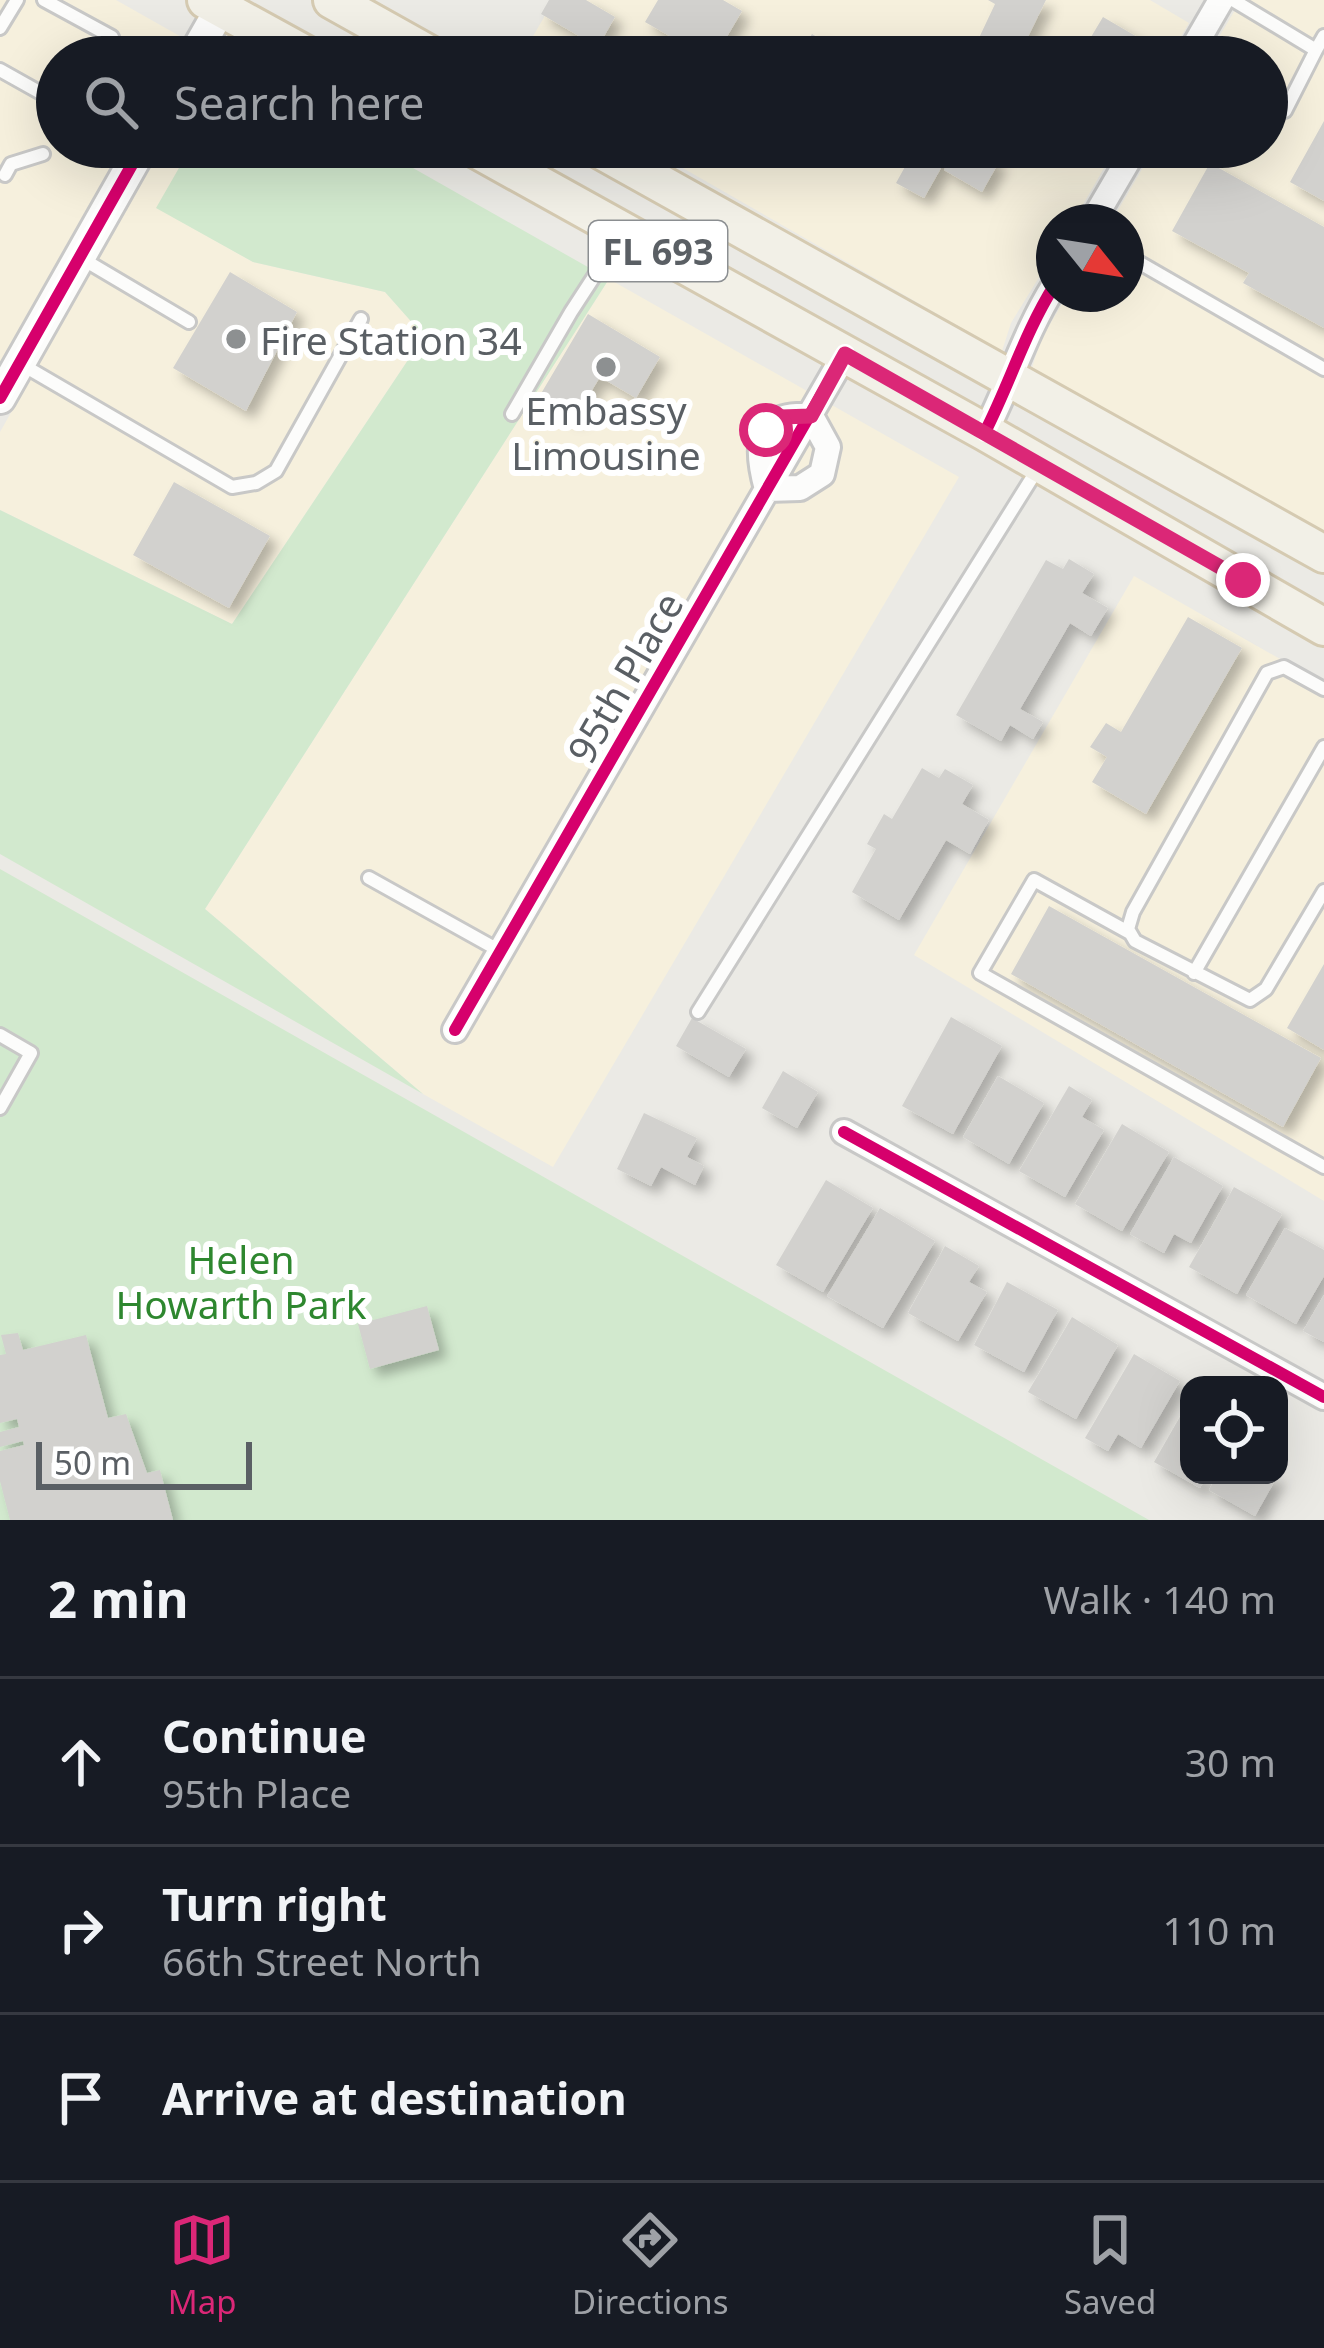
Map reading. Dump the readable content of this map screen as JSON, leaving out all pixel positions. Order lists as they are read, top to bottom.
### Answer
{
  "streets": {
    "main road": ["FL 693"],
    "street": ["95th Place"]
  },
  "crossings": [
    ["FL 693", "95th Place"]
  ],
  "parks": ["Helen Howarth Park"],
  "places": ["Fire Station 34", "Embassy Limousine"],
  "scale_bar": "50 m",
  "north": "bottom right",
  "page": {
    "search": "Search here",
    "scale": "50 m",
    "heading": ["2 min", "Walk · 140 m"],
    "list": [
      ["Continue", "95th Place", "30 m"],
      ["Turn right", "66th Street North", "110 m"],
      "Arrive at destination"
    ],
    "nav": ["Map", "Directions", "Saved"]
  }
}
